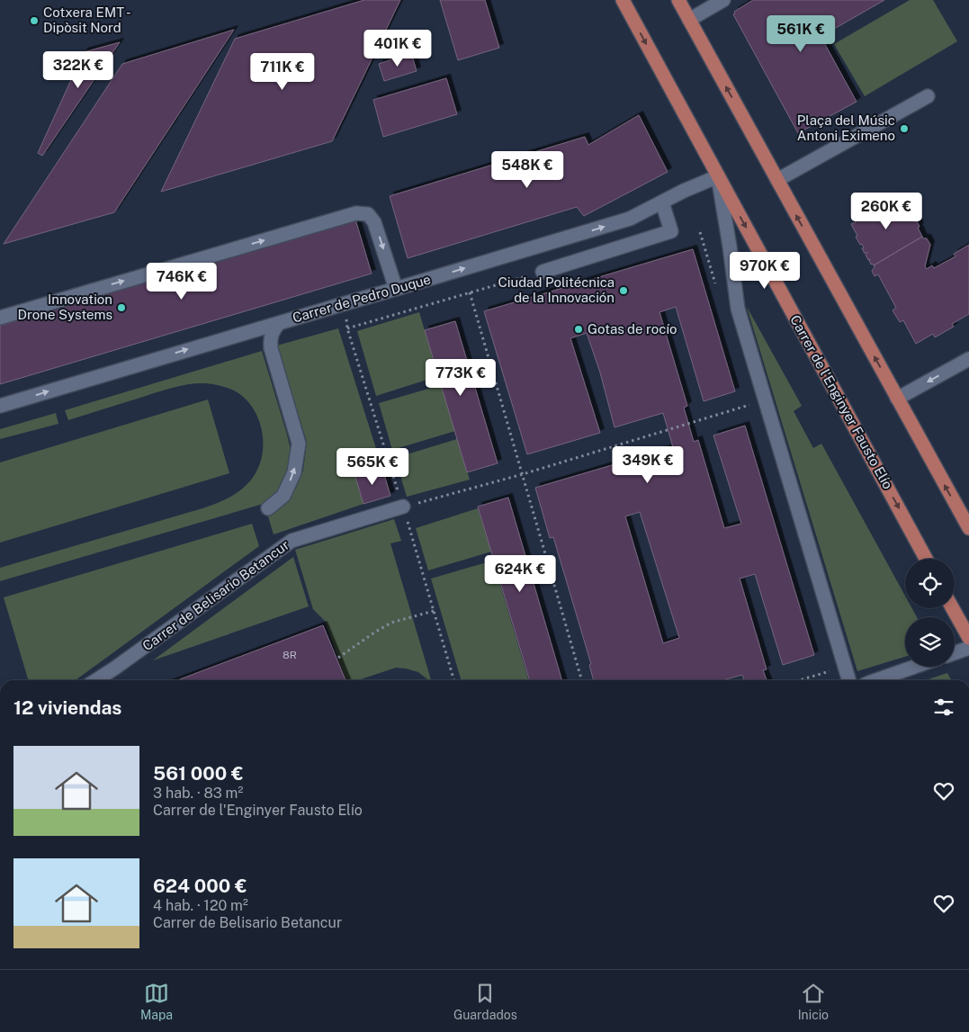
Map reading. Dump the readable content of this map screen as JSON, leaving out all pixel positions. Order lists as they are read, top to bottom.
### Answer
{
  "streets": {
    "main road": ["Carrer de l'Enginyer Fausto Elío"],
    "street": ["Carrer de Pedro Duque", "Carrer de Belisario Betancur"]
  },
  "crossings": [
    ["Carrer de Pedro Duque", "Carrer de l'Enginyer Fausto Elío"]
  ],
  "one_way": ["Carrer de Pedro Duque"],
  "places": [
    "Cotxera EMT - Dipòsit Nord",
    "Plaça del Músic Antoni Eximeno",
    "Ciudad Politécnica de la Innovación",
    "Innovation Drone Systems",
    "Gotas de rocío"
  ],
  "house_numbers": ["8R"],
  "page": {
    "price": [
      "561K €",
      "401K €",
      "322K €",
      "711K €",
      "548K €",
      "260K €",
      "970K €",
      "746K €",
      "773K €",
      "349K €",
      "565K €",
      "624K €"
    ],
    "heading": "12 viviendas",
    "list": [
      {
        "name": "561 000 €",
        "note": "3 hab. · 83 m² · Carrer de l'Enginyer Fausto Elío"
      },
      {
        "name": "624 000 €",
        "note": "4 hab. · 120 m² · Carrer de Belisario Betancur"
      }
    ],
    "tabs": ["Mapa", "Guardados", "Inicio"]
  }
}
